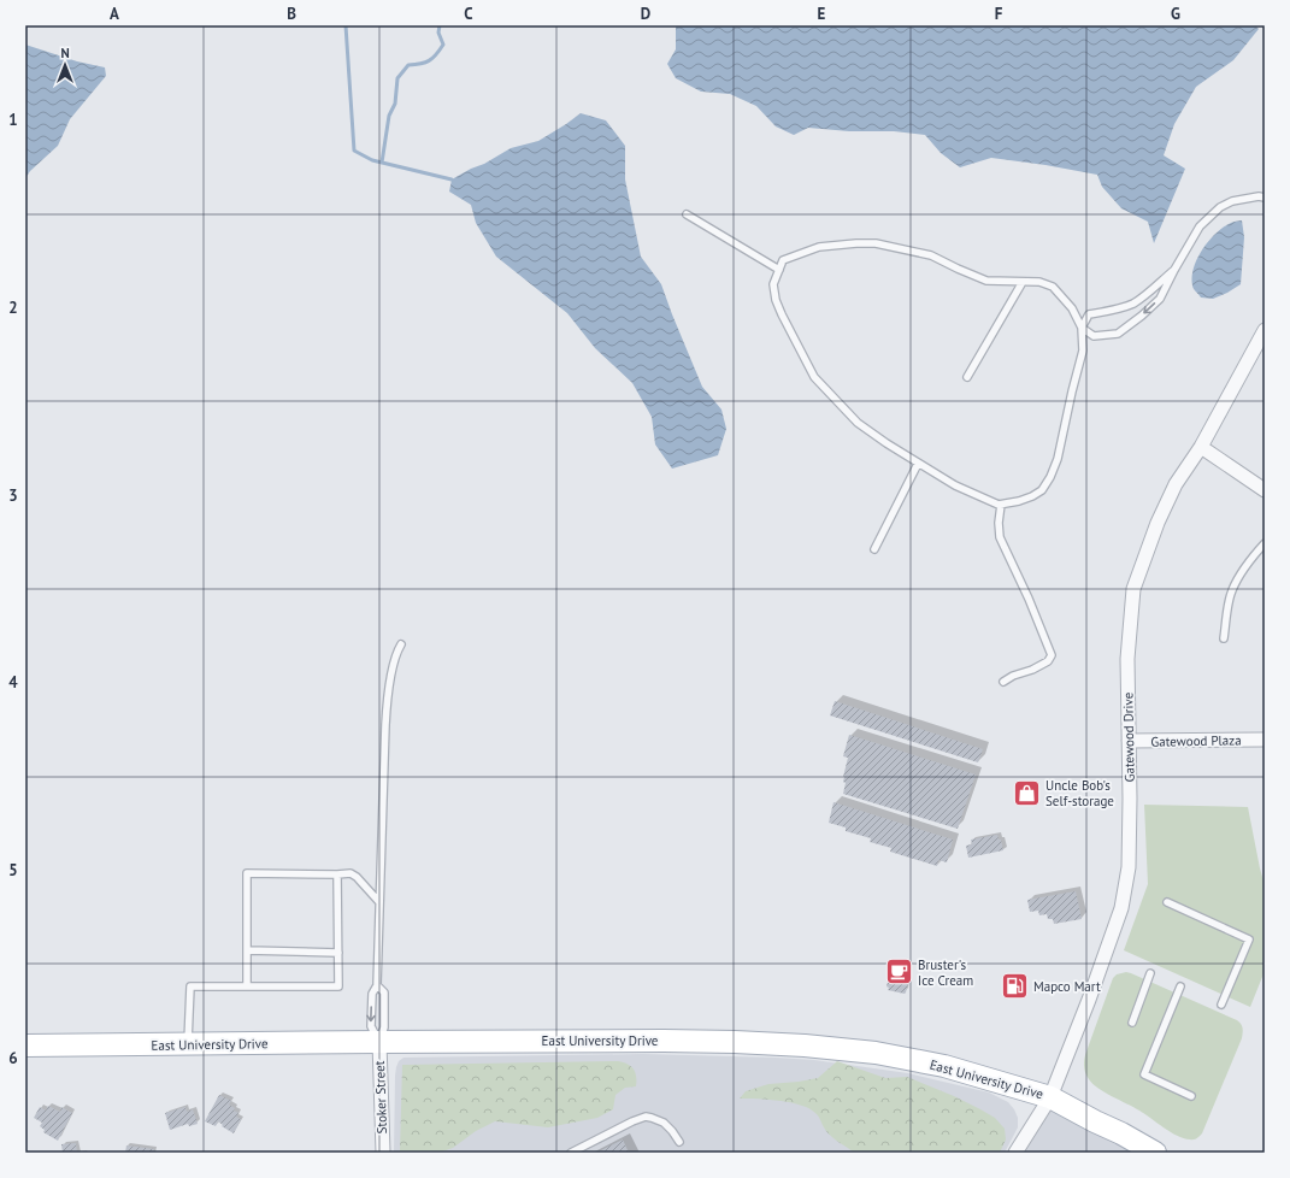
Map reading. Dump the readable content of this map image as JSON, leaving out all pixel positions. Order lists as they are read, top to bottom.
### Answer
{
  "streets": {
    "main road": ["East University Drive"],
    "street": ["Gatewood Drive", "Gatewood Plaza", "Stoker Street"]
  },
  "crossings": [
    ["Gatewood Drive", "Gatewood Plaza"],
    ["Gatewood Drive", "East University Drive"],
    ["East University Drive", "Stoker Street"]
  ],
  "places": {
    "shop": ["Uncle Bob's Self-storage"],
    "cafe": ["Bruster's Ice Cream"],
    "fuel station": ["Mapco Mart"]
  },
  "north": "top",
  "grid": {
    "columns": [
      "A",
      "B",
      "C",
      "D",
      "E",
      "F",
      "G"
    ],
    "rows": [
      "1",
      "2",
      "3",
      "4",
      "5",
      "6"
    ]
  }
}
